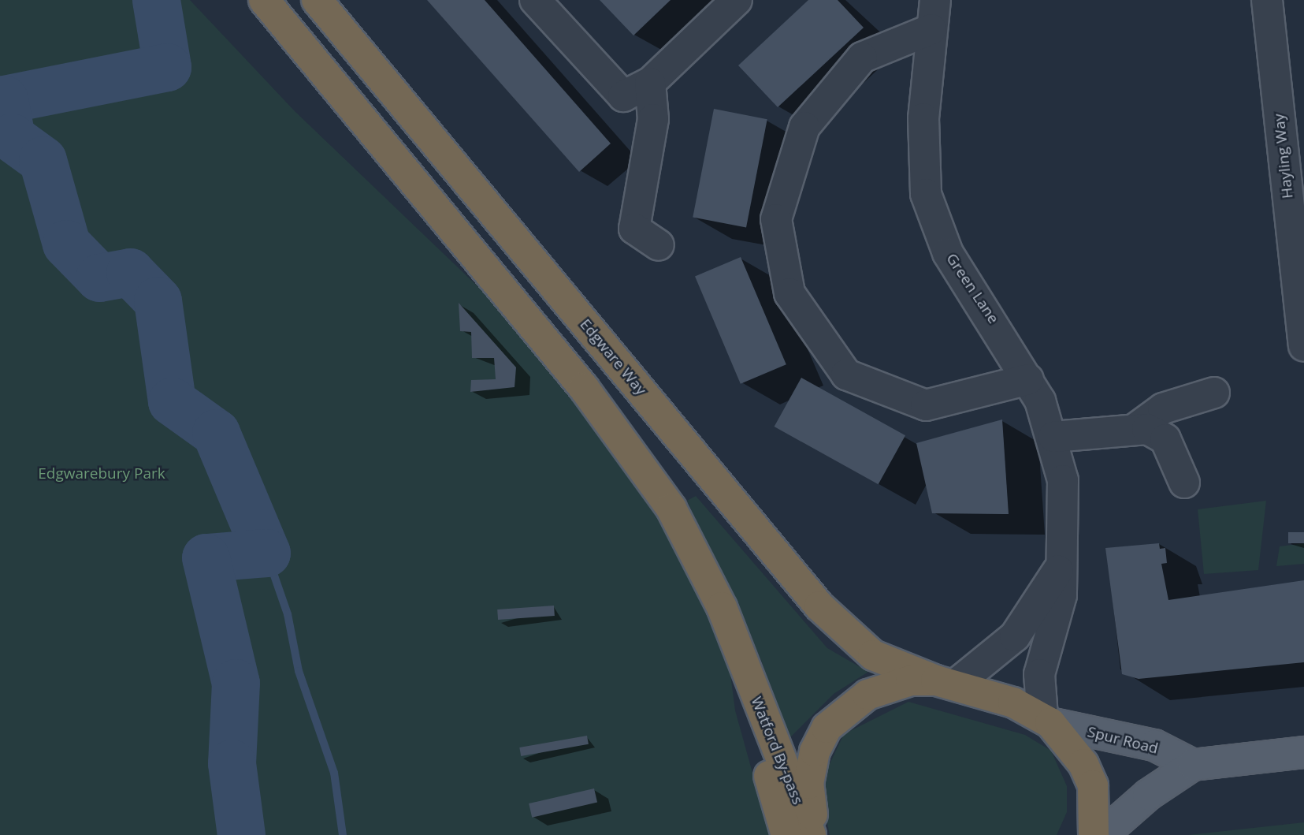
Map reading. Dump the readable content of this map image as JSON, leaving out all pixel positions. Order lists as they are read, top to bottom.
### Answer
{
  "streets": {
    "highway": ["Edgware Way", "Watford By-pass"],
    "main road": ["Spur Road"],
    "street": ["Hayling Way", "Green Lane"]
  },
  "crossings": [
    ["Green Lane", "Edgware Way"],
    ["Green Lane", "Spur Road"],
    ["Edgware Way", "Spur Road"]
  ],
  "parks": ["Edgwarebury Park"]
}
